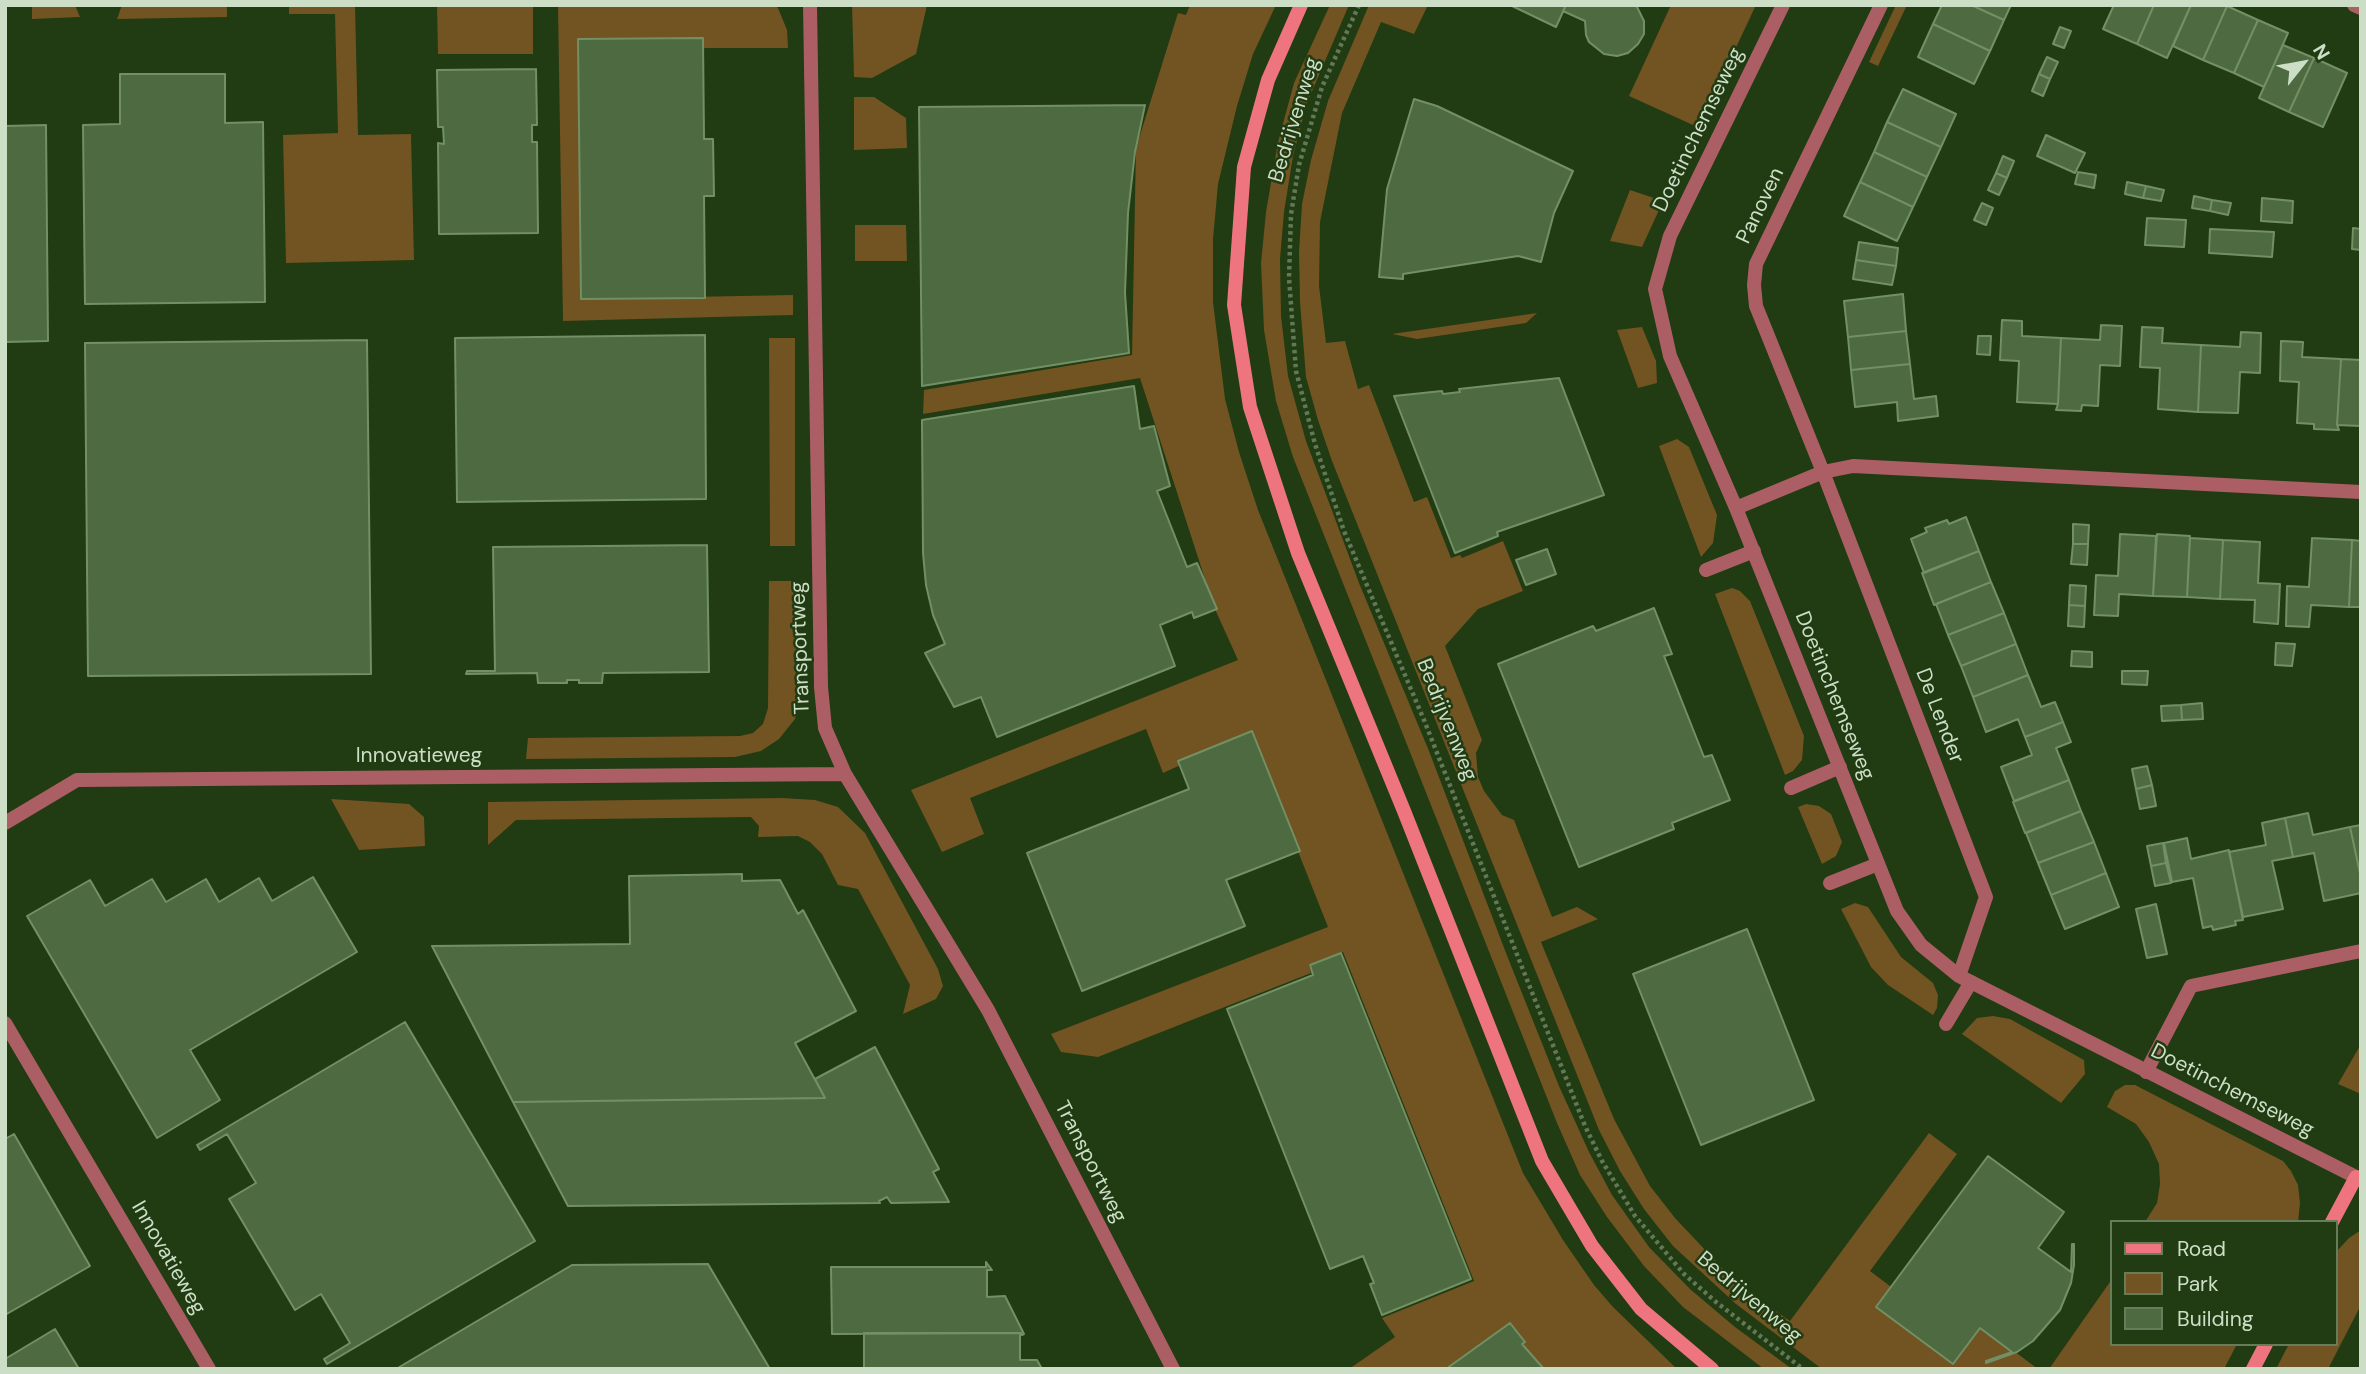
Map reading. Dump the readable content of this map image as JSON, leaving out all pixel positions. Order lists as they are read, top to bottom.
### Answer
{
  "streets": {
    "main road": ["Bedrijvenweg", "Doetinchemseweg"],
    "street": [
      "Panoven",
      "Transportweg",
      "De Lender",
      "Innovatieweg"
    ]
  },
  "crossings": [
    ["Doetinchemseweg", "De Lender"],
    ["Panoven", "De Lender"],
    ["Transportweg", "Innovatieweg"]
  ],
  "legend": ["Road", "Park", "Building"],
  "north": "top right"
}
